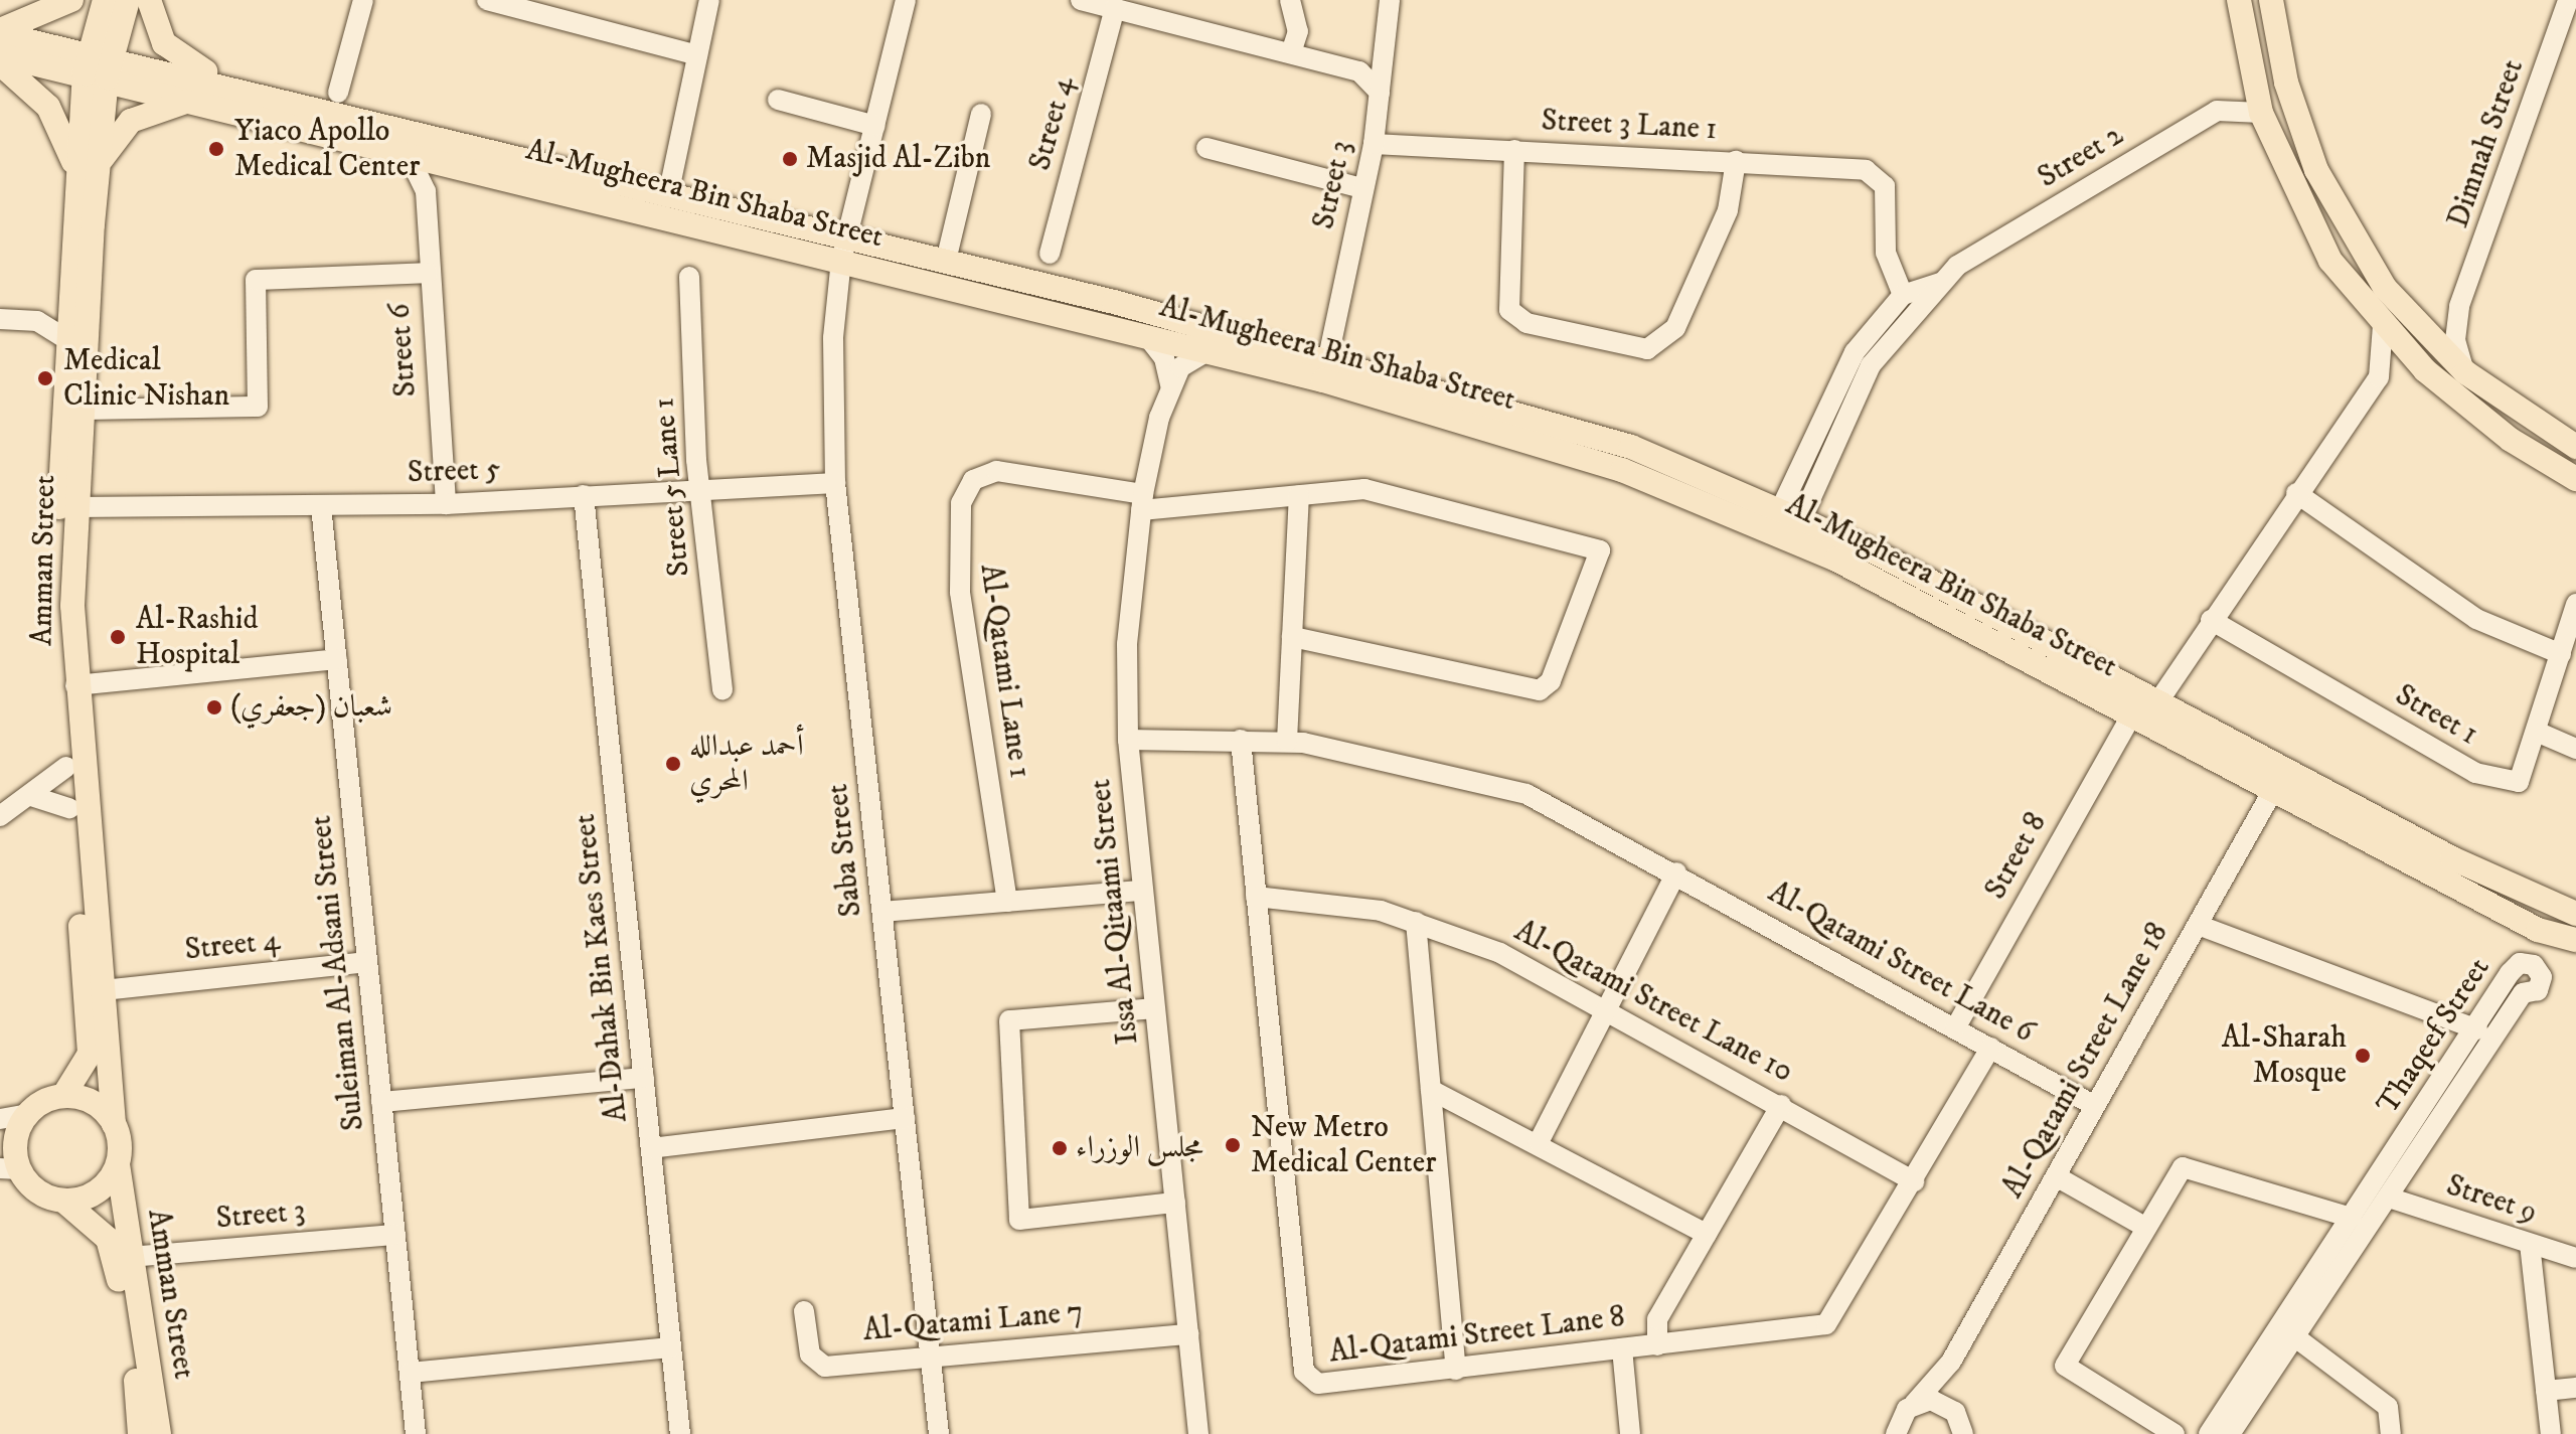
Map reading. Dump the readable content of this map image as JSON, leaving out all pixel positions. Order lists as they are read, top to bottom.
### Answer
{
  "streets": {
    "main road": ["Al-Mugheera Bin Shaba Street", "Amman Street"],
    "street": [
      "Street 4",
      "Street 3 Lane 1",
      "Dimnah Street",
      "Street 2",
      "Street 3",
      "Street 6",
      "Street 5",
      "Street 5 Lane 1",
      "Al-Qatami Lane 1",
      "Street 1",
      "Saba Street",
      "Street 8",
      "Issa Al-Qitaami Street",
      "Al-Qatami Street Lane 6",
      "Al-Dahak Bin Kaes Street",
      "Suleiman Al-Adsani Street",
      "Al-Qatami Street Lane 10",
      "Thaqeef Street",
      "Al-Qatami Street Lane 18",
      "Street 9",
      "Al-Qatami Lane 7",
      "Al-Qatami Street Lane 8"
    ]
  },
  "crossings": [
    ["Street 4", "Amman Street"],
    ["Street 4", "Suleiman Al-Adsani Street"],
    ["Street 3 Lane 1", "Street 2"],
    ["Street 3 Lane 1", "Street 3"],
    ["Street 2", "Al-Mugheera Bin Shaba Street"],
    ["Street 3", "Al-Mugheera Bin Shaba Street"],
    ["Street 3", "Amman Street"],
    ["Street 3", "Suleiman Al-Adsani Street"],
    ["Al-Mugheera Bin Shaba Street", "Street 6"],
    ["Al-Mugheera Bin Shaba Street", "Amman Street"],
    ["Al-Mugheera Bin Shaba Street", "Saba Street"],
    ["Al-Mugheera Bin Shaba Street", "Street 8"],
    ["Al-Mugheera Bin Shaba Street", "Issa Al-Qitaami Street"],
    ["Al-Mugheera Bin Shaba Street", "Al-Qatami Street Lane 18"],
    ["Street 6", "Street 5"],
    ["Street 5", "Street 5 Lane 1"],
    ["Street 5", "Amman Street"],
    ["Street 5", "Saba Street"],
    ["Street 5", "Al-Dahak Bin Kaes Street"],
    ["Street 5", "Suleiman Al-Adsani Street"],
    ["Al-Qatami Lane 1", "Issa Al-Qitaami Street"],
    ["Saba Street", "Al-Qatami Lane 7"],
    ["Street 8", "Al-Qatami Street Lane 6"],
    ["Issa Al-Qitaami Street", "Al-Qatami Street Lane 6"],
    ["Issa Al-Qitaami Street", "Al-Qatami Lane 7"],
    ["Al-Qatami Street Lane 6", "Al-Qatami Street Lane 18"],
    ["Al-Qatami Street Lane 6", "Al-Qatami Street Lane 8"],
    ["Al-Qatami Street Lane 10", "Al-Qatami Street Lane 8"],
    ["Thaqeef Street", "Street 9"]
  ],
  "places": [
    "Yiaco Apollo Medical Center",
    "Masjid Al-Zibn",
    "Medical Clinic Nishan",
    "Al-Rashid Hospital",
    "شعبان (جعفري)",
    "أحمد عبدالله المحري",
    "Al-Sharah Mosque",
    "New Metro Medical Center",
    "مجلس الوزراء"
  ]
}
